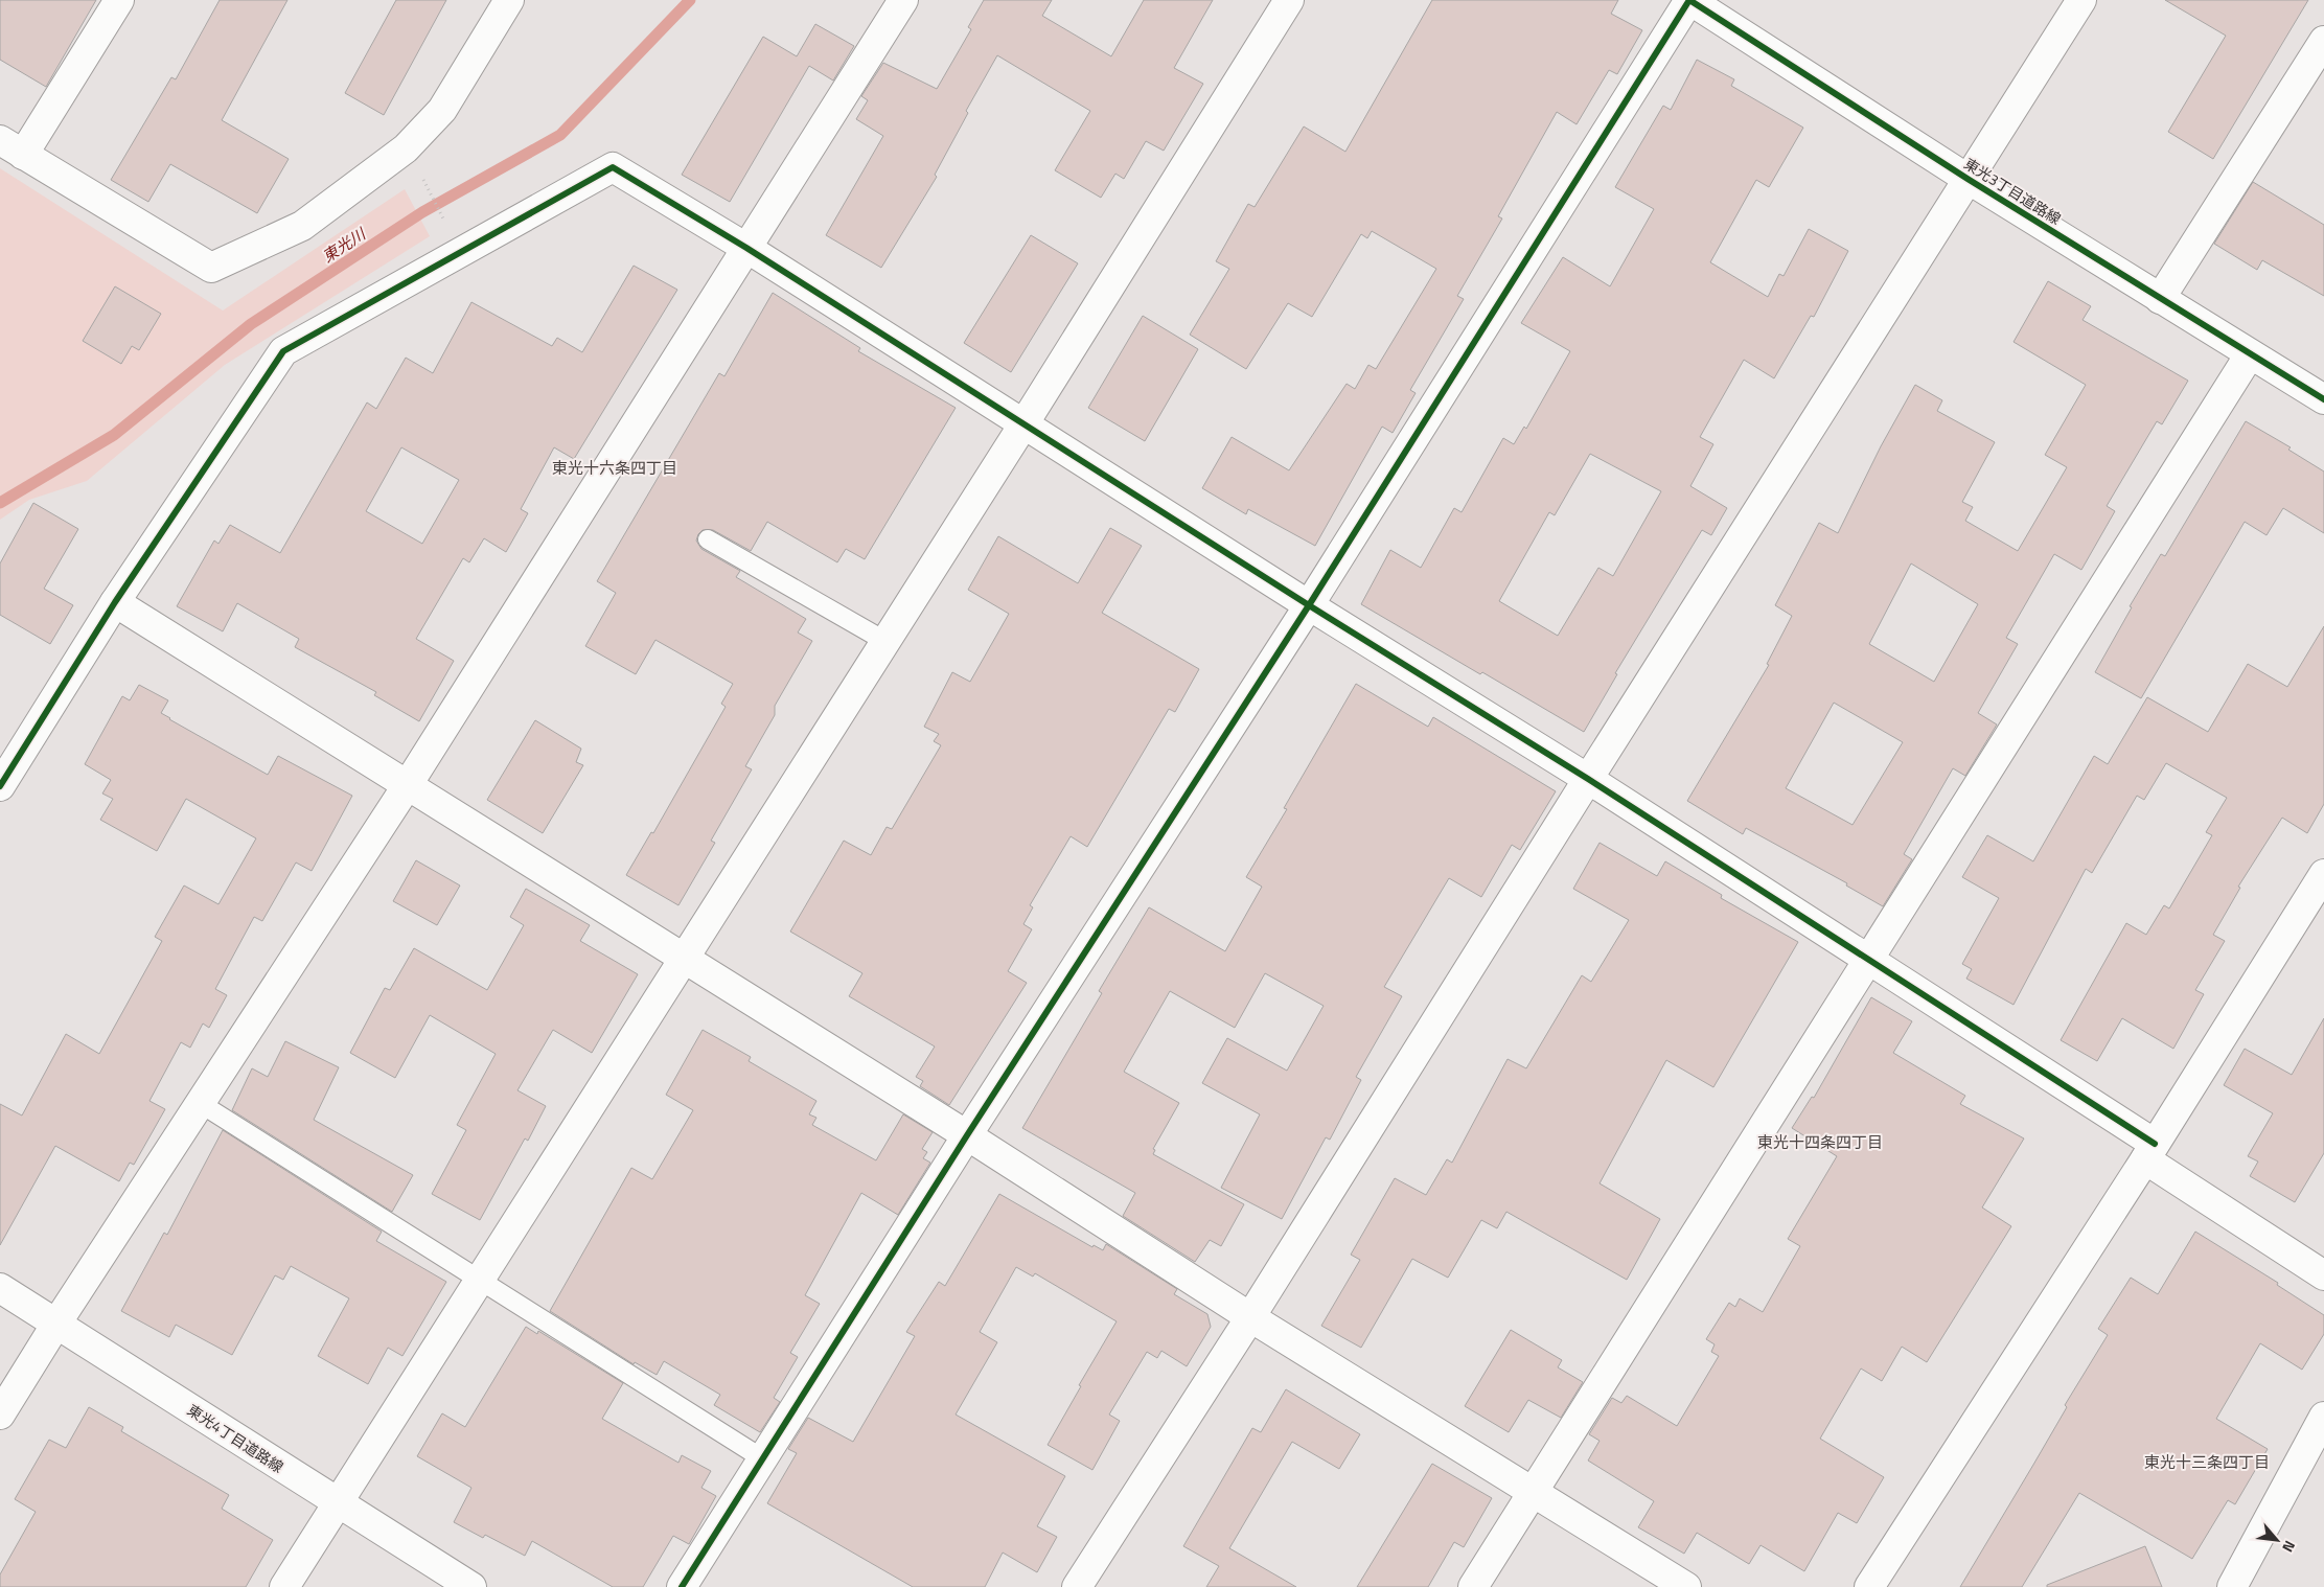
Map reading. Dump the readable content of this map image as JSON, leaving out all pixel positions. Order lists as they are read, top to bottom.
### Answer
{
  "streets": {
    "street": ["東光3丁目道路線", "東光4丁目道路線"]
  },
  "districts": ["東光十六条四丁目", "東光十四条四丁目", "東光十三条四丁目"],
  "water": ["東光川"],
  "north": "bottom right"
}
